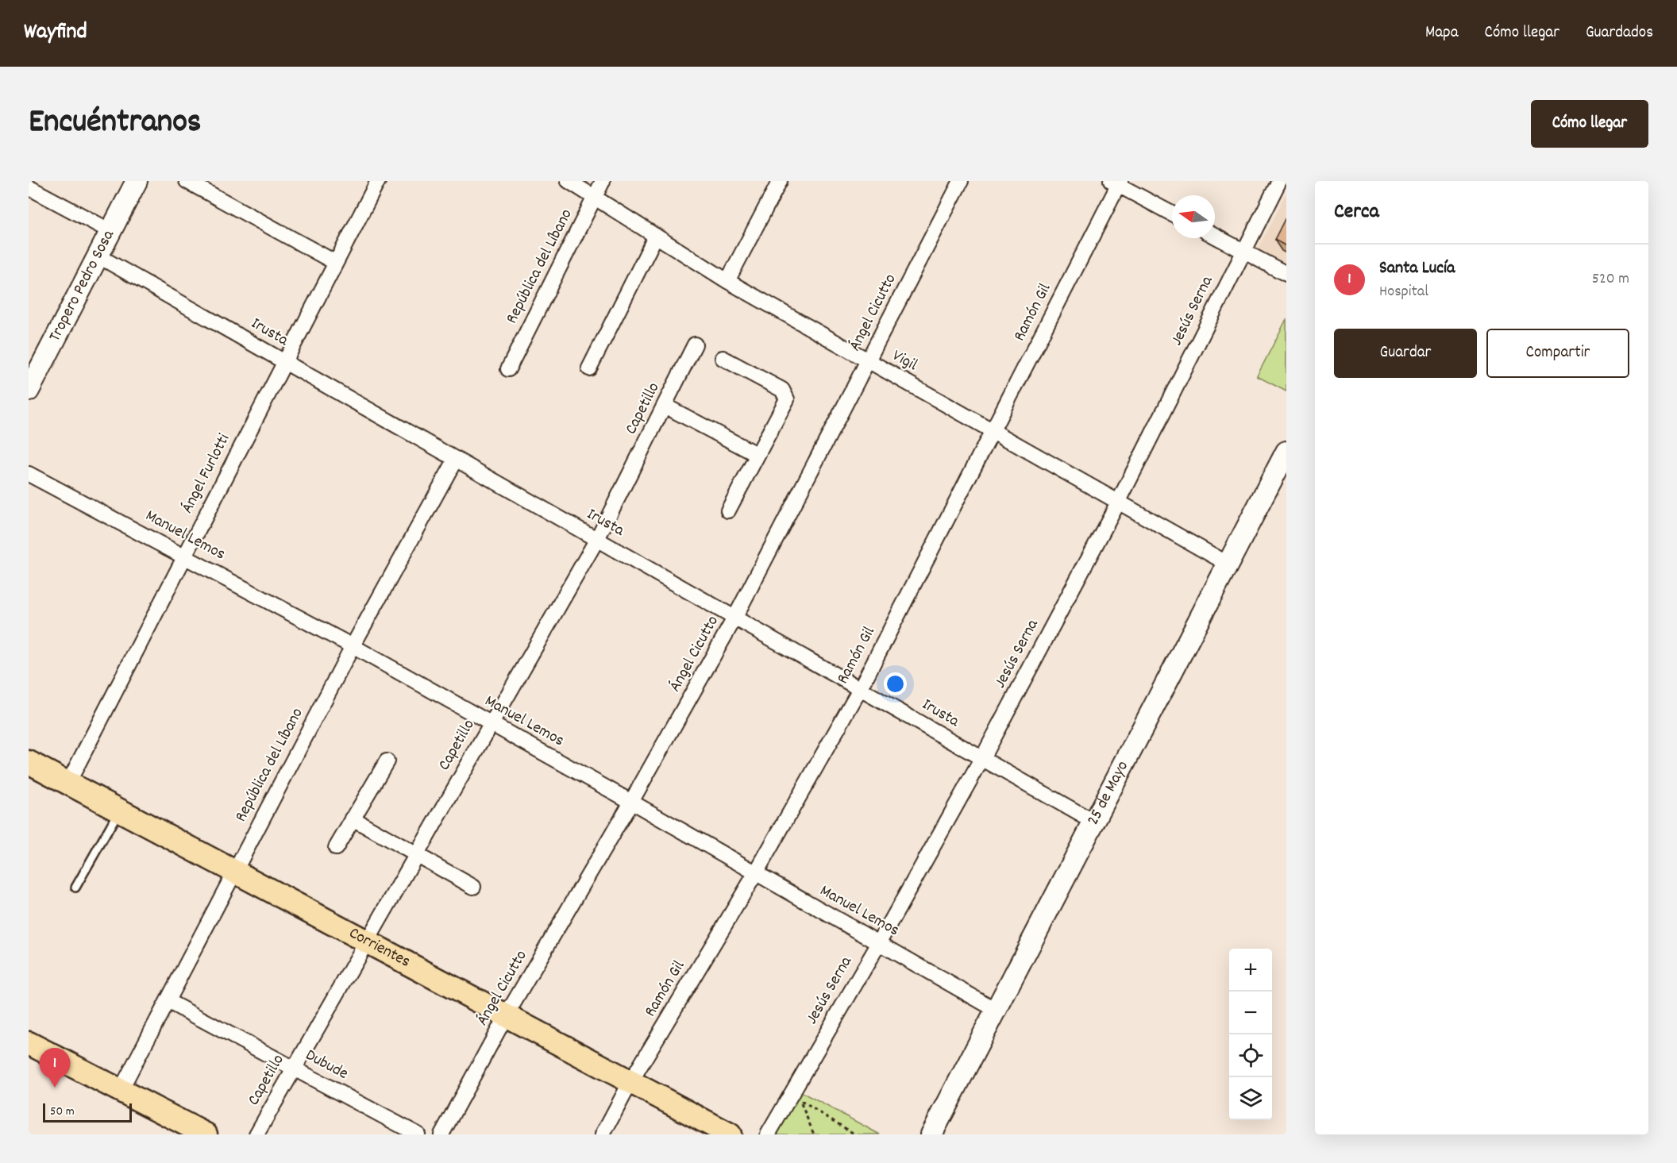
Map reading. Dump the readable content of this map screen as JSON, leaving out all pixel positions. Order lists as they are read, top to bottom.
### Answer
{
  "streets": {
    "main road": ["Corrientes"],
    "street": [
      "República del Líbano",
      "Tropero Pedro Sosa",
      "Jesús Serna",
      "Ángel Cicutto",
      "Ramón Gil",
      "Irusta",
      "Vigil",
      "Capetillo",
      "Ángel Furlotti",
      "Manuel Lemos",
      "25 de Mayo",
      "Dubude"
    ]
  },
  "crossings": [
    ["República del Líbano", "Irusta"],
    ["República del Líbano", "Vigil"],
    ["República del Líbano", "Manuel Lemos"],
    ["República del Líbano", "Corrientes"],
    ["República del Líbano", "Dubude"],
    ["Tropero Pedro Sosa", "Irusta"],
    ["Jesús Serna", "Irusta"],
    ["Jesús Serna", "Vigil"],
    ["Jesús Serna", "Manuel Lemos"],
    ["Ángel Cicutto", "Irusta"],
    ["Ángel Cicutto", "Vigil"],
    ["Ángel Cicutto", "Manuel Lemos"],
    ["Ángel Cicutto", "Corrientes"],
    ["Ramón Gil", "Irusta"],
    ["Ramón Gil", "Vigil"],
    ["Ramón Gil", "Manuel Lemos"],
    ["Ramón Gil", "Corrientes"],
    ["Irusta", "Capetillo"],
    ["Irusta", "Ángel Furlotti"],
    ["Irusta", "25 de Mayo"],
    ["Vigil", "25 de Mayo"],
    ["Capetillo", "Manuel Lemos"],
    ["Capetillo", "Corrientes"],
    ["Capetillo", "Dubude"],
    ["Ángel Furlotti", "Manuel Lemos"],
    ["Ángel Furlotti", "Corrientes"],
    ["Manuel Lemos", "25 de Mayo"]
  ],
  "scale_bar": "50 m",
  "north": "left",
  "page": {
    "header": "Wayfind",
    "nav": ["Mapa", "Cómo llegar", "Guardados"],
    "title": "Encuéntranos",
    "buttons": [
      "Cómo llegar",
      ["Guardar", "Compartir"]
    ],
    "heading": "Cerca",
    "list": [
      {
        "mark": "1",
        "name": "Santa Lucía",
        "note": "Hospital",
        "value": "520 m"
      }
    ],
    "map_buttons": ["+", "−"],
    "pins": "1",
    "scale": "50 m"
  }
}
